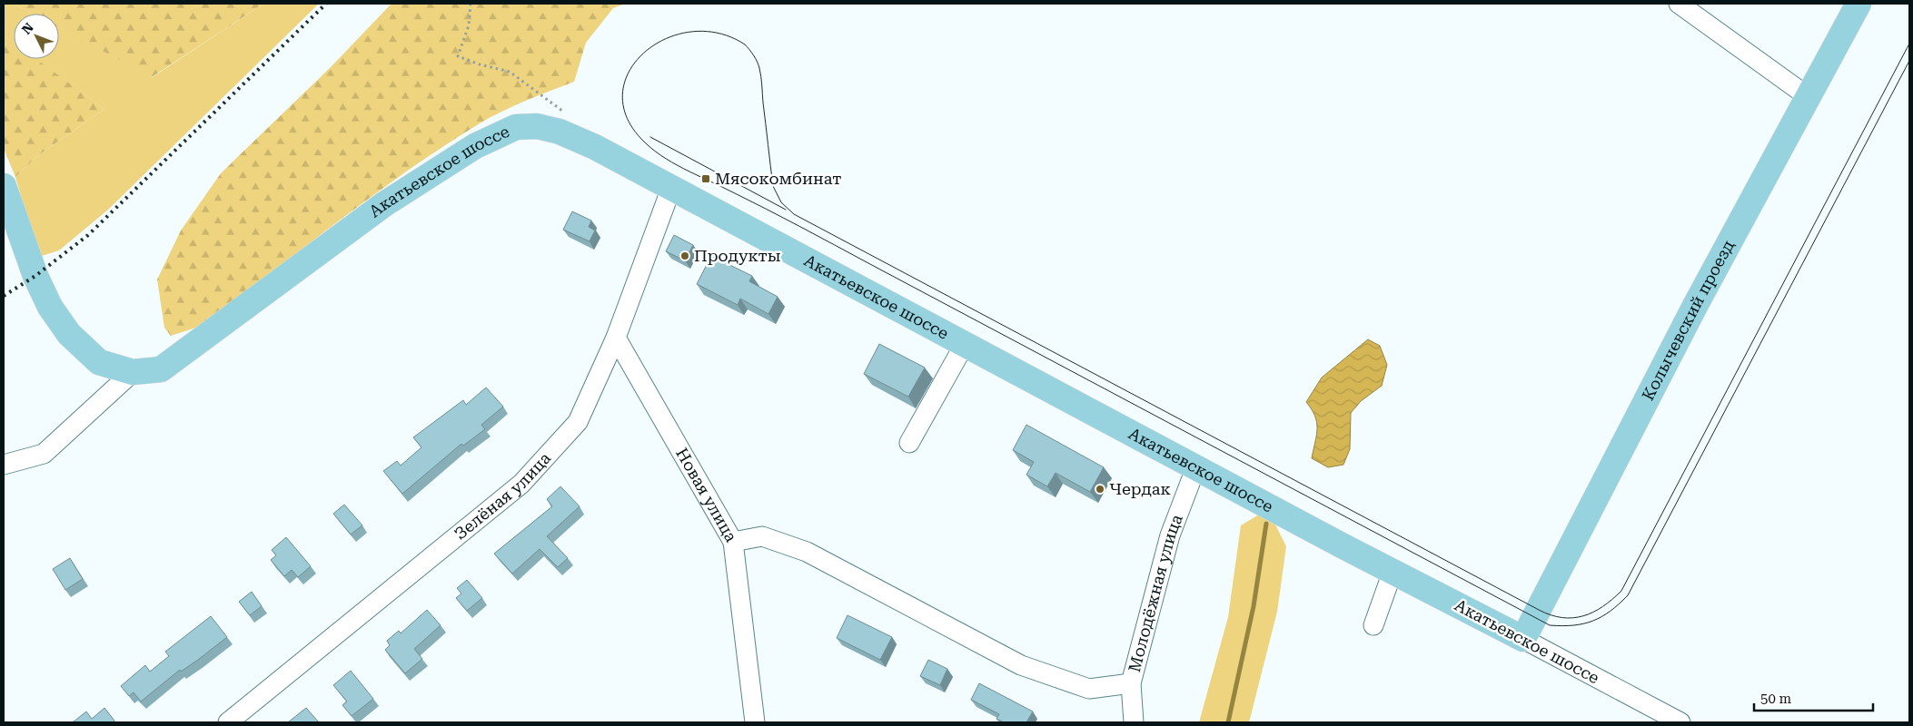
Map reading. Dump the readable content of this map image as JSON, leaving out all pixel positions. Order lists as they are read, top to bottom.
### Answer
{
  "streets": {
    "main road": ["Акатьевское шоссе", "Колычевский проезд"],
    "street": ["Зелёная улица", "Новая улица", "Молодёжная улица"]
  },
  "crossings": [
    ["Акатьевское шоссе", "Колычевский проезд"],
    ["Акатьевское шоссе", "Зелёная улица"],
    ["Акатьевское шоссе", "Молодёжная улица"],
    ["Зелёная улица", "Новая улица"]
  ],
  "places": {
    "transit": ["Мясокомбинат"],
    "other": ["Продукты", "Чердак"]
  },
  "scale_bar": "50 m",
  "north": "top left"
}
